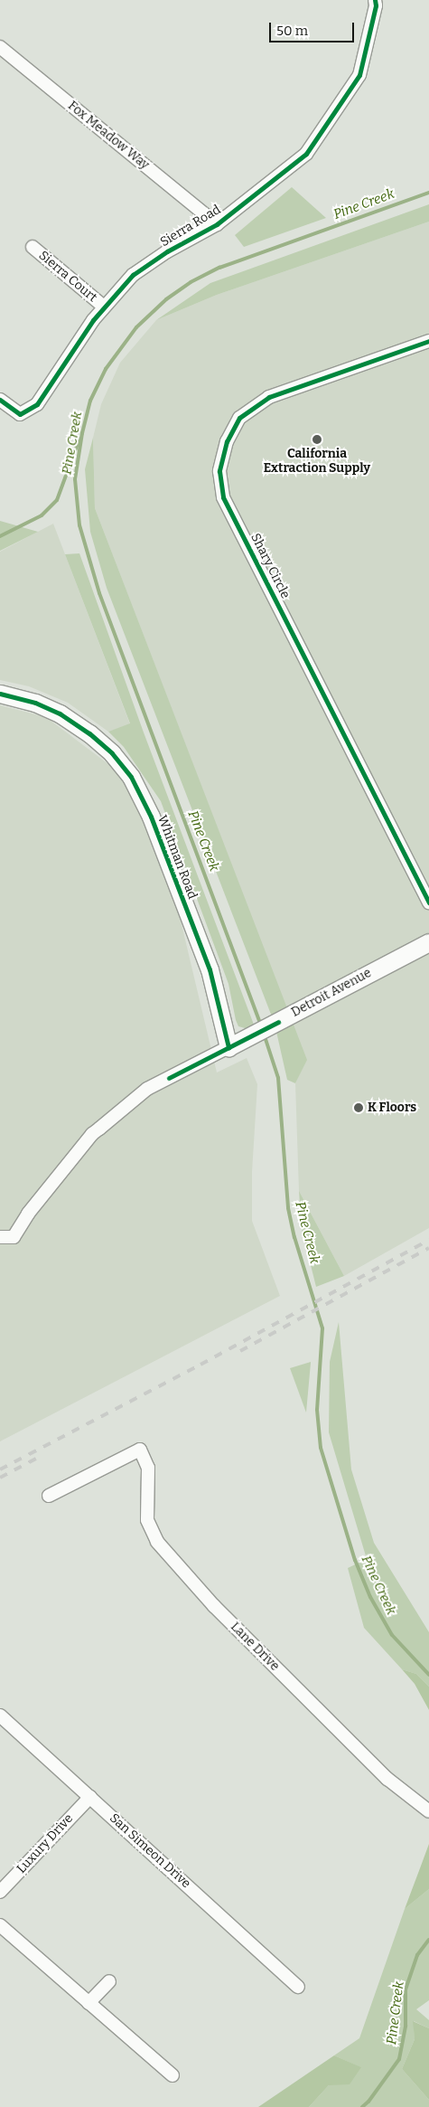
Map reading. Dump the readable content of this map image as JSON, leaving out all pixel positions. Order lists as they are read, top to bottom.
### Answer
{
  "streets": {
    "street": [
      "Fox Meadow Way",
      "Sierra Road",
      "Sierra Court",
      "Shary Circle",
      "Whitman Road",
      "Detroit Avenue",
      "Lane Drive",
      "Luxury Drive",
      "San Simeon Drive"
    ]
  },
  "crossings": [
    ["Fox Meadow Way", "Sierra Road"],
    ["Sierra Road", "Sierra Court"],
    ["Whitman Road", "Detroit Avenue"],
    ["Luxury Drive", "San Simeon Drive"]
  ],
  "water": ["Pine Creek"],
  "places": ["California Extraction Supply", "K Floors"],
  "scale_bar": "50 m"
}
